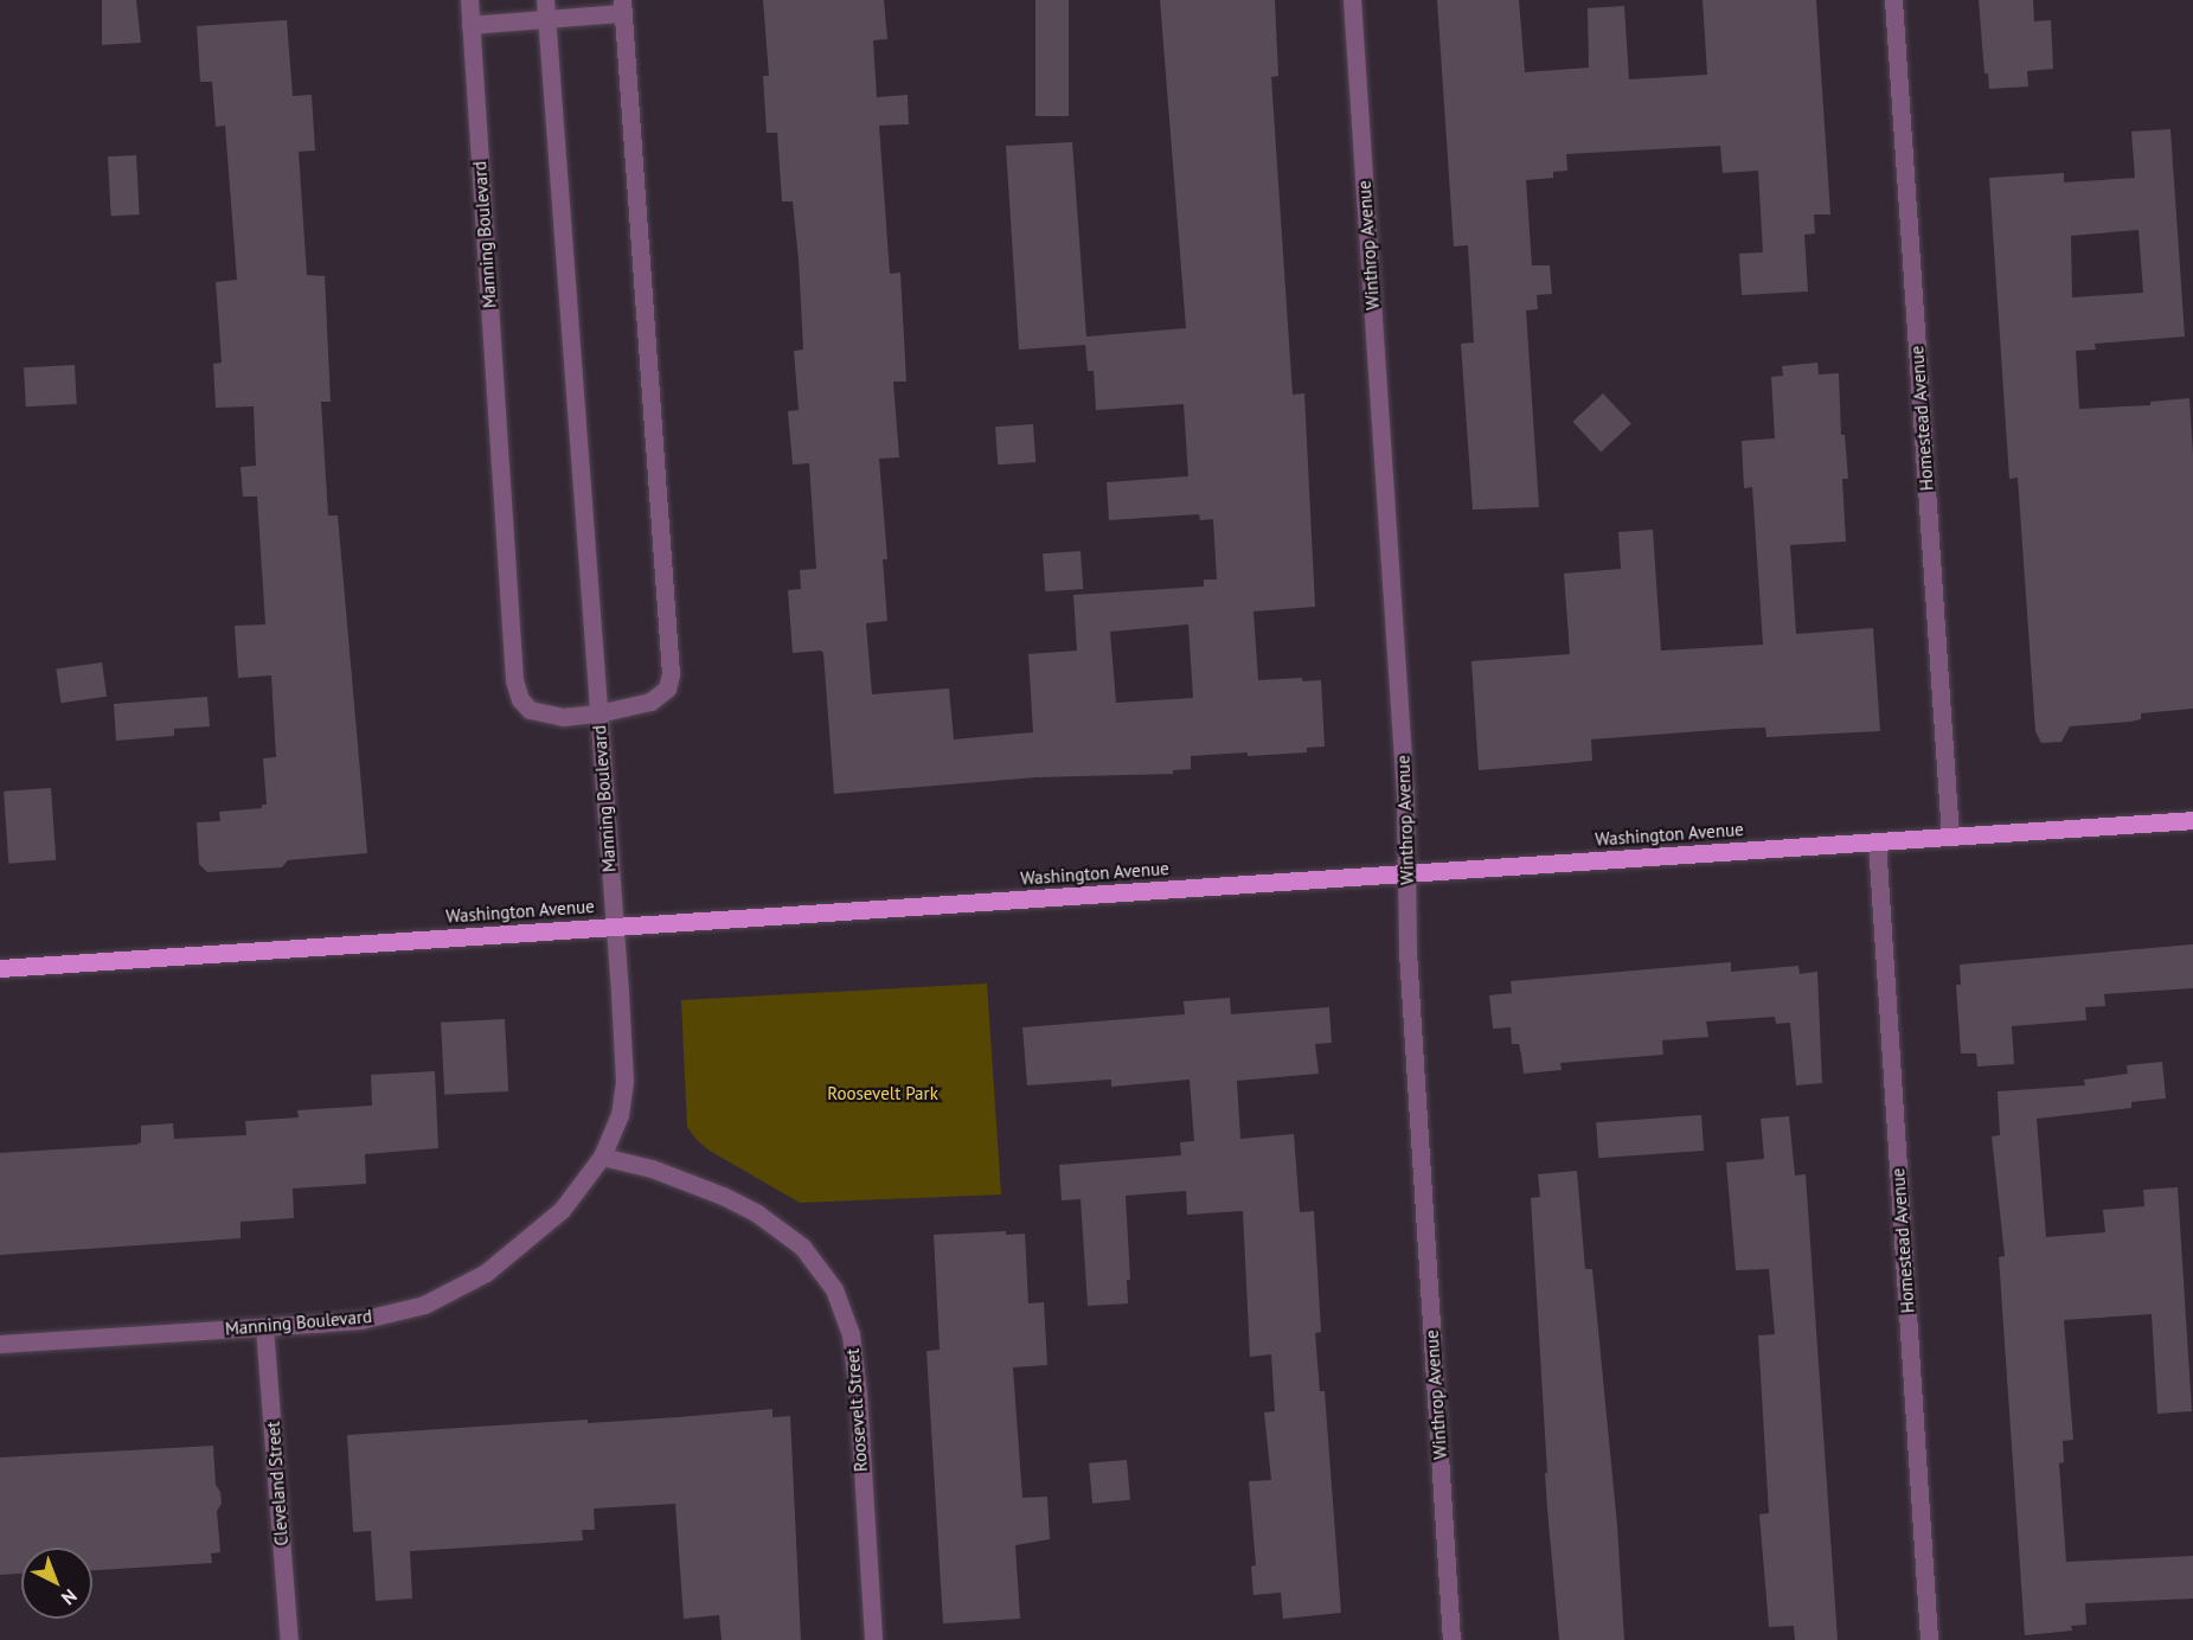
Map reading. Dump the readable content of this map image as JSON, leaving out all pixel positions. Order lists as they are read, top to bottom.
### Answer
{
  "streets": {
    "main road": ["Washington Avenue"],
    "street": [
      "Manning Boulevard",
      "Winthrop Avenue",
      "Homestead Avenue",
      "Roosevelt Street",
      "Cleveland Street"
    ]
  },
  "crossings": [
    ["Manning Boulevard", "Washington Avenue"],
    ["Manning Boulevard", "Roosevelt Street"],
    ["Manning Boulevard", "Cleveland Street"],
    ["Winthrop Avenue", "Washington Avenue"],
    ["Homestead Avenue", "Washington Avenue"]
  ],
  "parks": ["Roosevelt Park"],
  "north": "bottom right"
}
